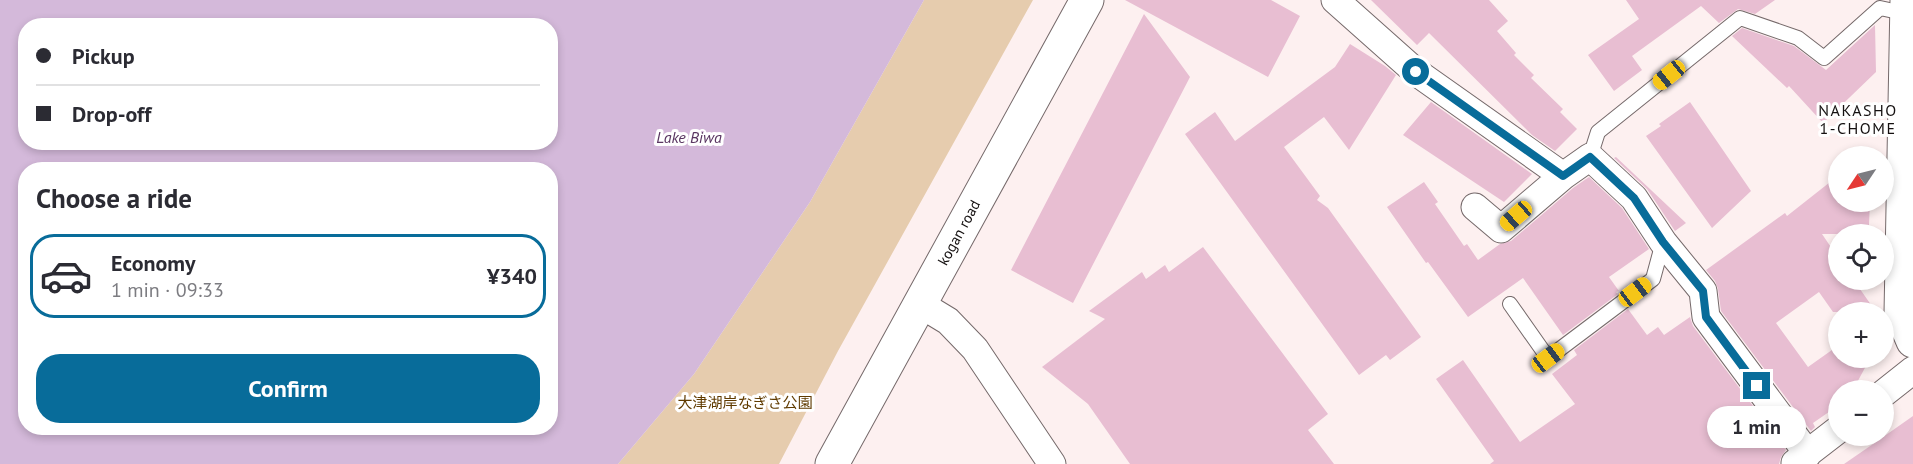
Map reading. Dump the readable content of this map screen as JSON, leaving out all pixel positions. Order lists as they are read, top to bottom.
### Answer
{
  "streets": {
    "main road": ["kogan road"]
  },
  "districts": ["NAKASHO 1-CHOME"],
  "water": ["Lake Biwa"],
  "parks": ["大津湖岸なぎさ公園"],
  "north": "bottom left",
  "page": {
    "banner": ["Pickup", "Drop-off"],
    "map_buttons": ["+", "−"],
    "heading": "Choose a ride",
    "list": [
      {
        "name": "Economy",
        "note": "1 min · 09:33",
        "value": "¥340"
      }
    ],
    "buttons": "Confirm",
    "bubble": "1 min"
  }
}
